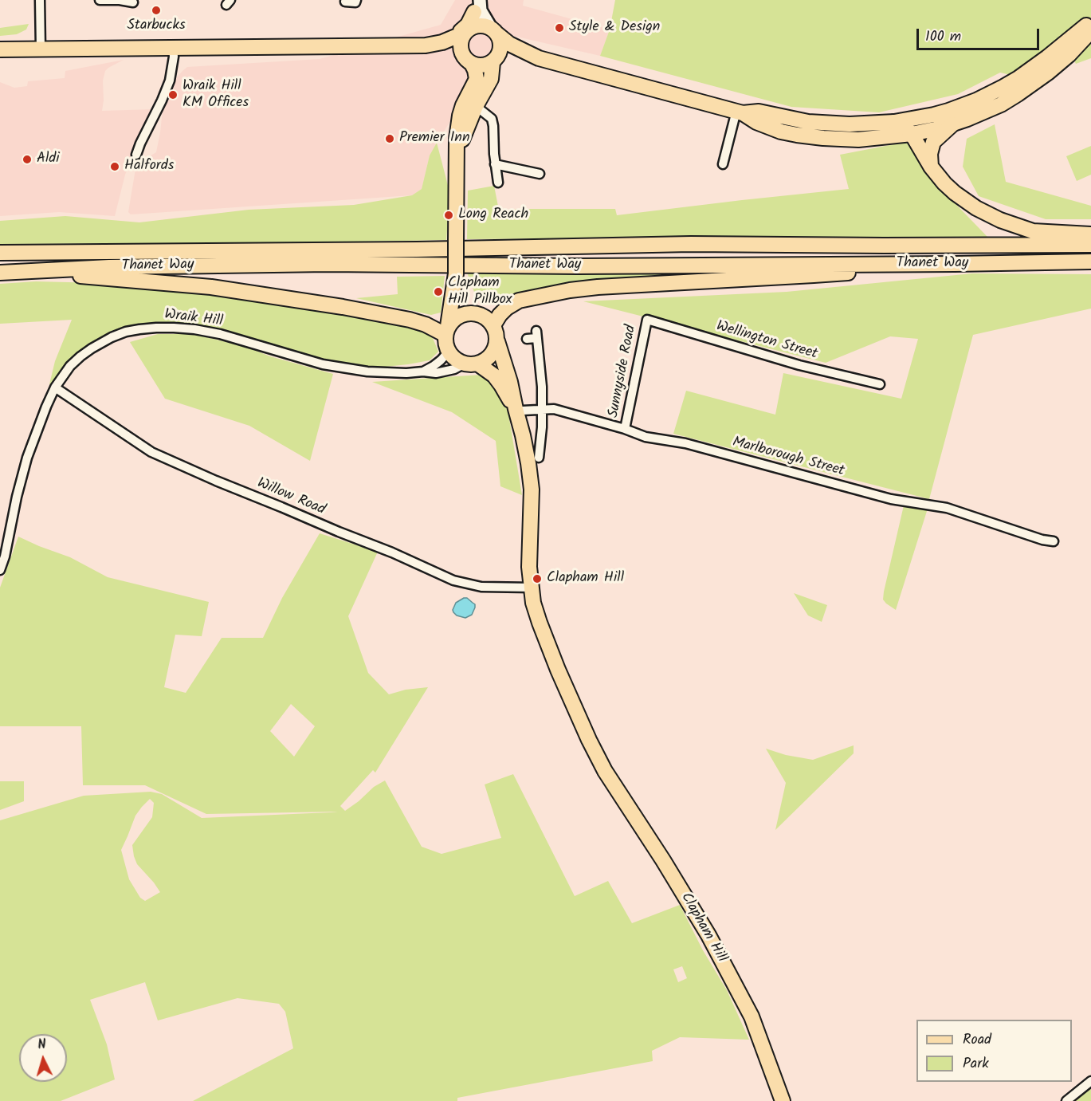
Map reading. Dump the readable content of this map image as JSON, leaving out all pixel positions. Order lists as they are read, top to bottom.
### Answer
{
  "streets": {
    "main road": ["Thanet Way", "Clapham Hill"],
    "street": [
      "Wraik Hill",
      "Wellington Street",
      "Sunnyside Road",
      "Marlborough Street",
      "Willow Road"
    ]
  },
  "crossings": [
    ["Wraik Hill", "Willow Road"],
    ["Wraik Hill", "Clapham Hill"],
    ["Wellington Street", "Sunnyside Road"],
    ["Sunnyside Road", "Marlborough Street"],
    ["Marlborough Street", "Clapham Hill"],
    ["Willow Road", "Clapham Hill"]
  ],
  "places": [
    "Starbucks",
    "Style & Design",
    "Wraik Hill KM Offices",
    "Premier Inn",
    "Aldi",
    "Halfords",
    "Long Reach",
    "Clapham Hill Pillbox",
    "Clapham Hill"
  ],
  "legend": ["Road", "Park"],
  "scale_bar": "100 m",
  "north": "top"
}
